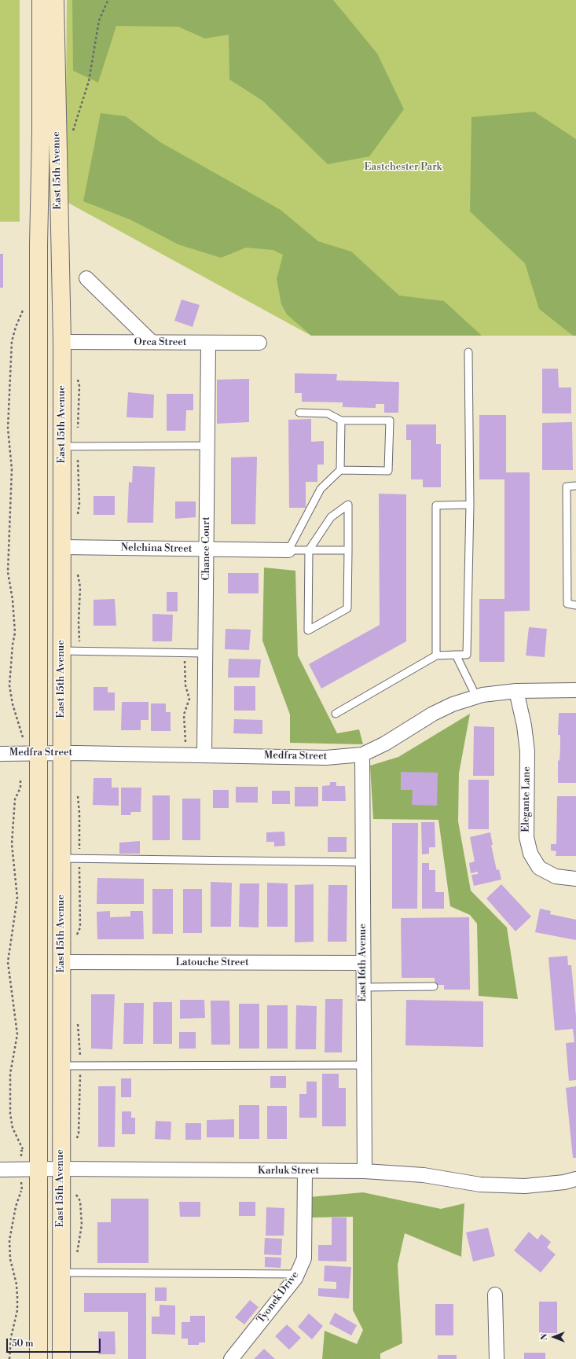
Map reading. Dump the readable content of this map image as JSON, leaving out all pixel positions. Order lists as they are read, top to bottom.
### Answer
{
  "streets": {
    "main road": ["East 15th Avenue"],
    "street": [
      "Orca Street",
      "Nelchina Street",
      "Chance Court",
      "Medfra Street",
      "Elegante Lane",
      "Latouche Street",
      "East 16th Avenue",
      "Karluk Street",
      "Tyonek Drive"
    ]
  },
  "crossings": [
    ["East 15th Avenue", "Orca Street"],
    ["East 15th Avenue", "Nelchina Street"],
    ["East 15th Avenue", "Medfra Street"],
    ["East 15th Avenue", "Latouche Street"],
    ["East 15th Avenue", "Karluk Street"],
    ["Orca Street", "Chance Court"],
    ["Nelchina Street", "Chance Court"],
    ["Chance Court", "Medfra Street"],
    ["Medfra Street", "Elegante Lane"],
    ["Medfra Street", "East 16th Avenue"],
    ["Latouche Street", "East 16th Avenue"],
    ["East 16th Avenue", "Karluk Street"],
    ["Karluk Street", "Tyonek Drive"]
  ],
  "parks": ["Eastchester Park"],
  "scale_bar": "50 m",
  "north": "left"
}
